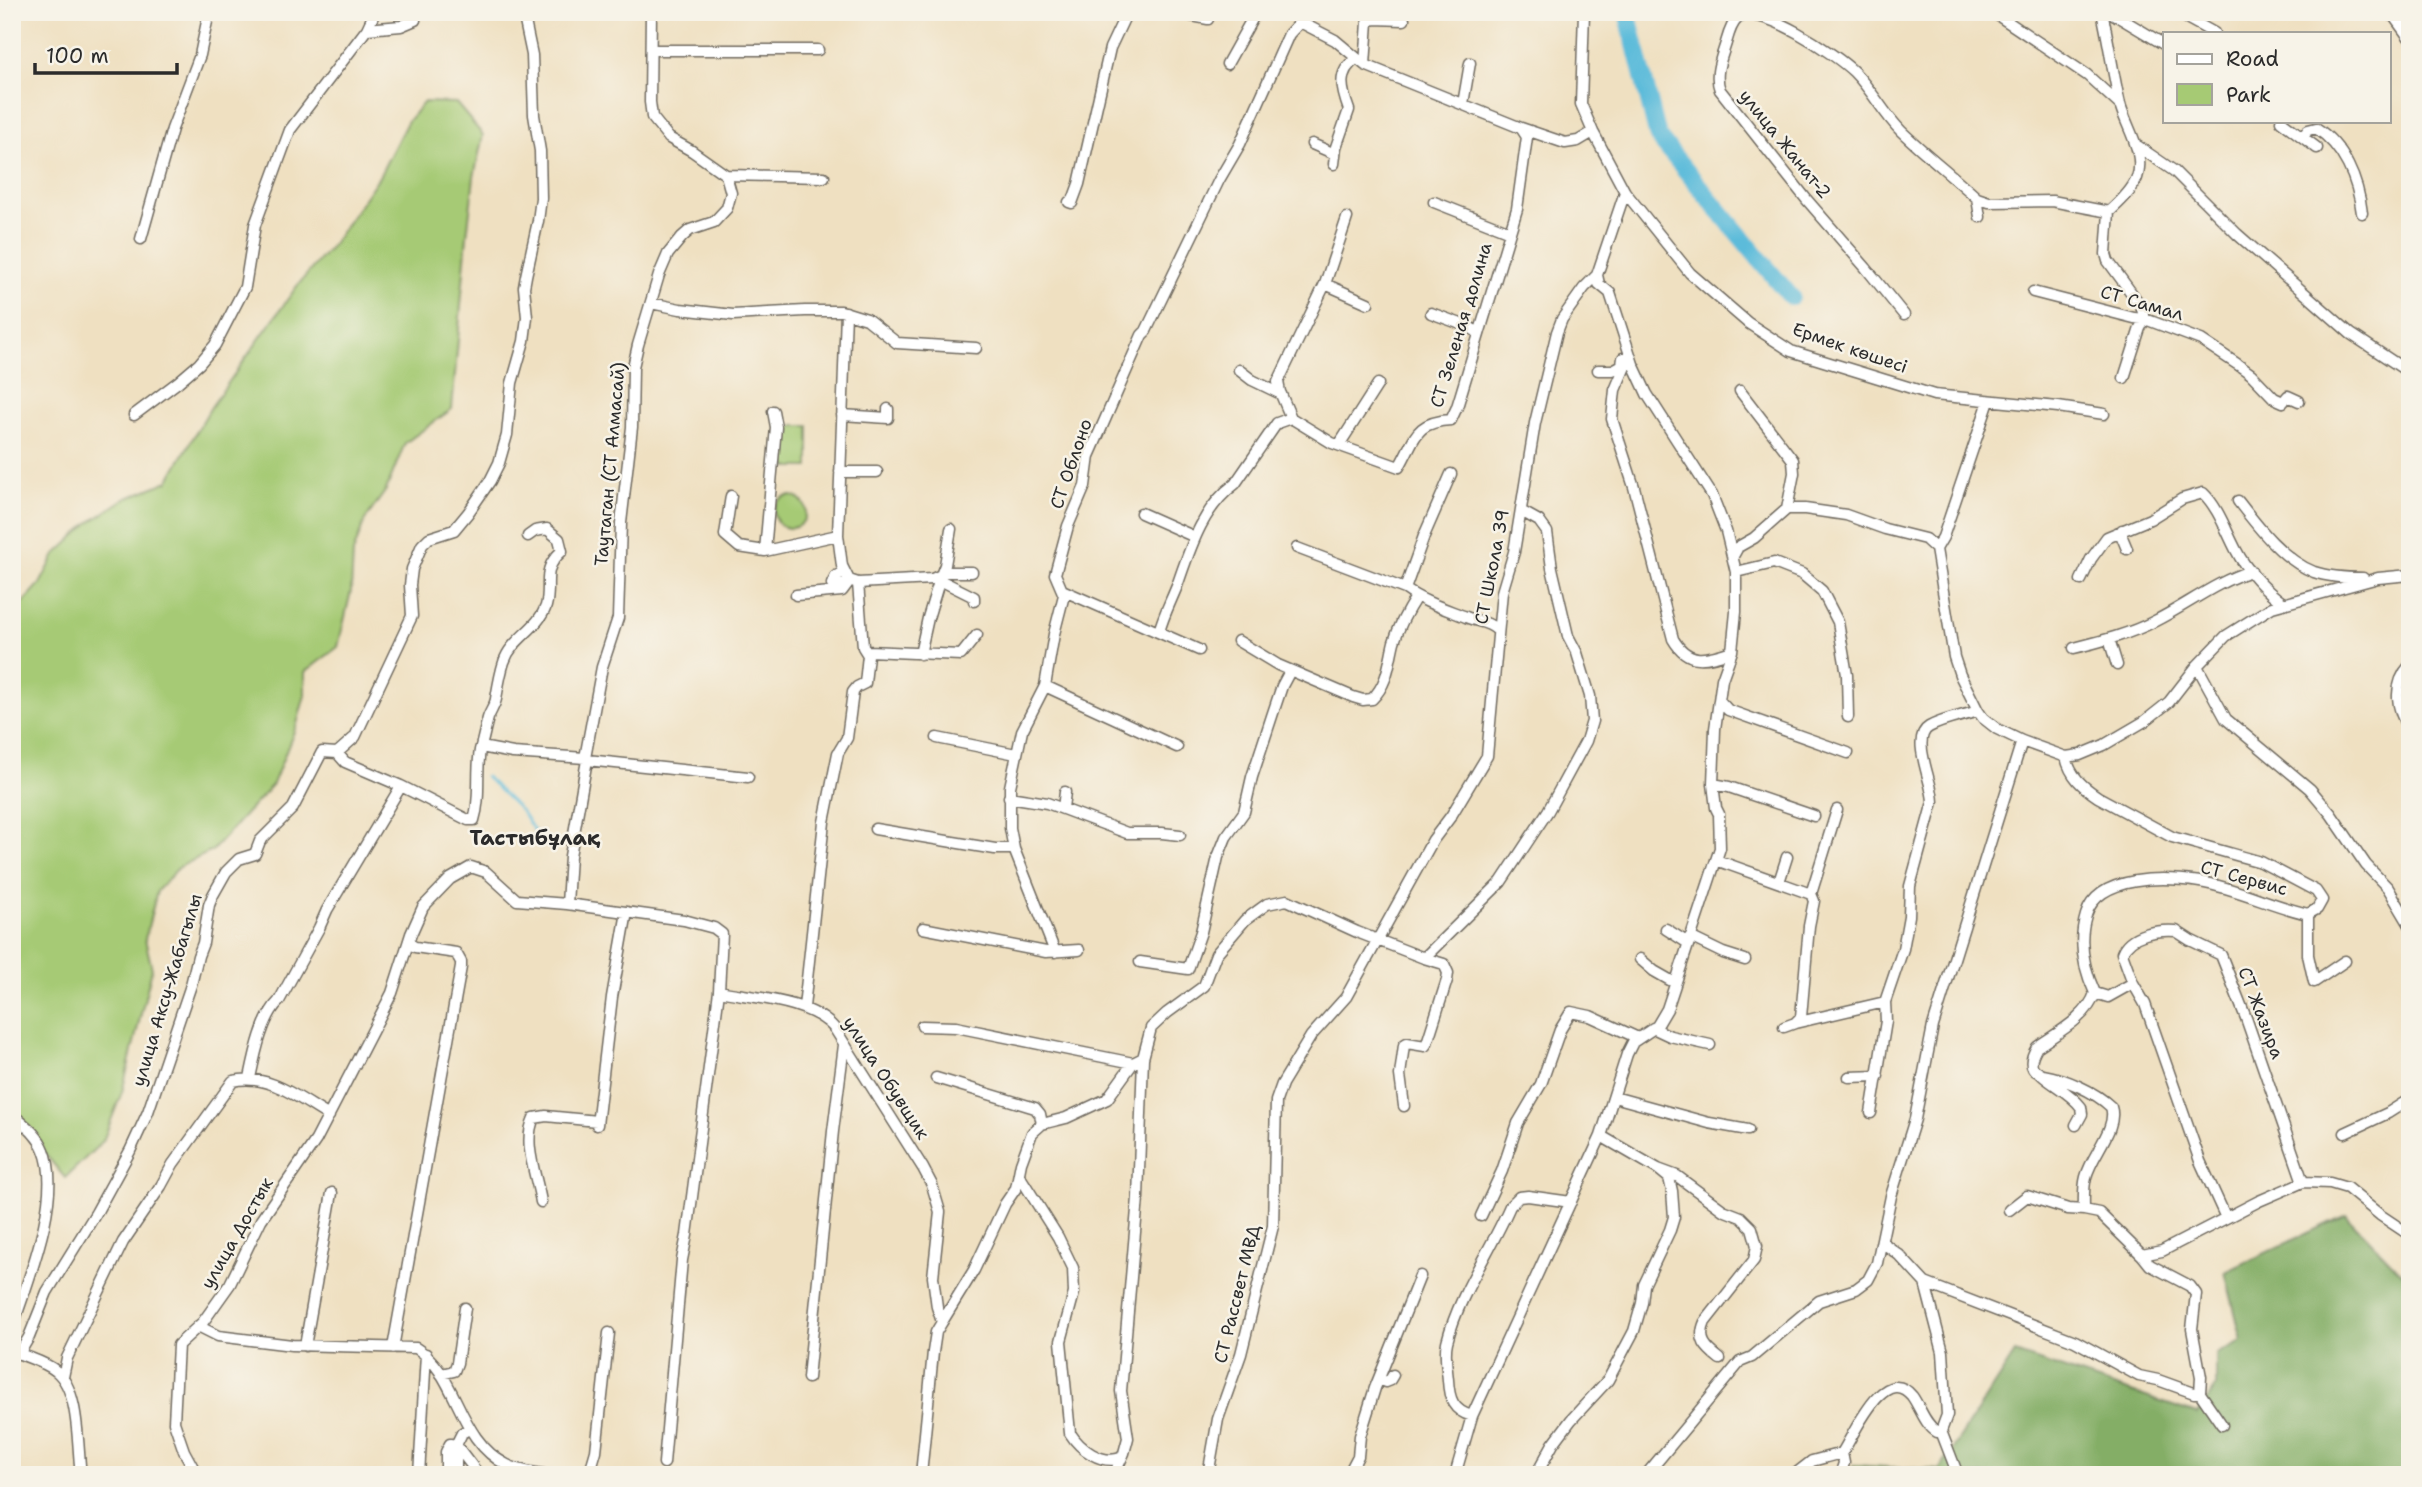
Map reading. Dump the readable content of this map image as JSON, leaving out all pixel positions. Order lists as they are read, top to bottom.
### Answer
{
  "streets": {
    "street": [
      "улица Жанат-2",
      "СТ Самал",
      "СТ Зеленая долина",
      "Ермек көшесі",
      "Таутаган (СТ Алмасай)",
      "СТ Облоно",
      "СТ Школа 39",
      "СТ Сервис",
      "улица Аксу-Жабагылы",
      "СТ Жазира",
      "улица Обувщик",
      "улица Достык",
      "СТ Рассвет МВД"
    ]
  },
  "crossings": [
    ["Ермек көшесі", "СТ Школа 39"],
    ["Таутаган (СТ Алмасай)", "улица Достык"],
    ["СТ Школа 39", "СТ Рассвет МВД"]
  ],
  "districts": ["Тастыбұлақ"],
  "legend": ["Road", "Park"],
  "scale_bar": "100 m"
}
